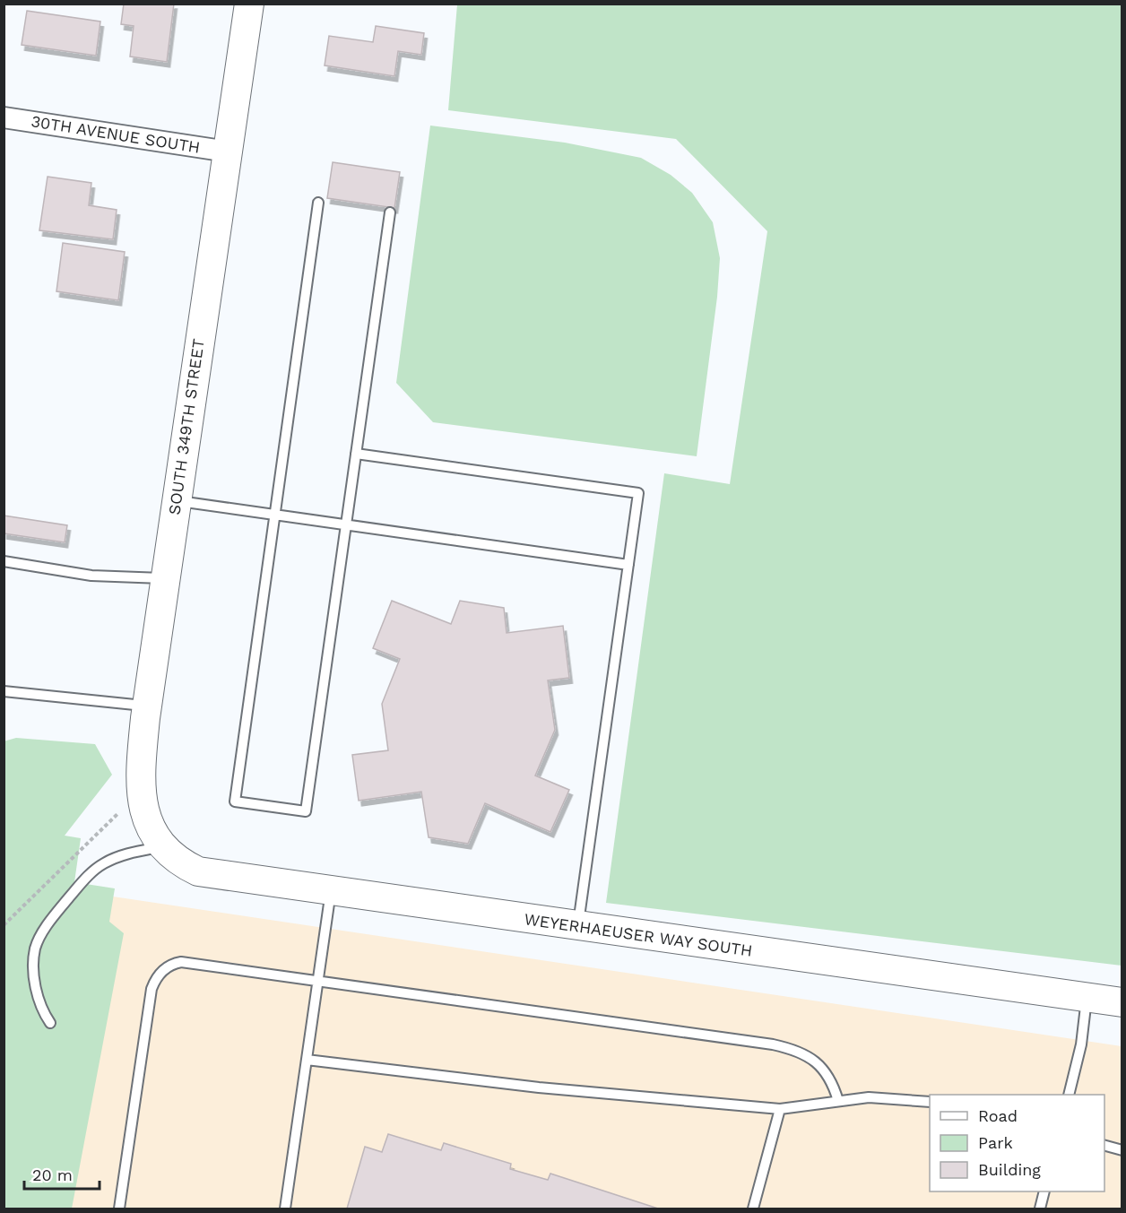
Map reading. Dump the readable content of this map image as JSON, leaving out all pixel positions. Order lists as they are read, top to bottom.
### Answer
{
  "streets": {
    "street": ["30TH AVENUE SOUTH", "SOUTH 349TH STREET", "WEYERHAEUSER WAY SOUTH"]
  },
  "crossings": [
    ["30TH AVENUE SOUTH", "SOUTH 349TH STREET"],
    ["SOUTH 349TH STREET", "WEYERHAEUSER WAY SOUTH"]
  ],
  "legend": ["Road", "Park", "Building"],
  "scale_bar": "20 m"
}
